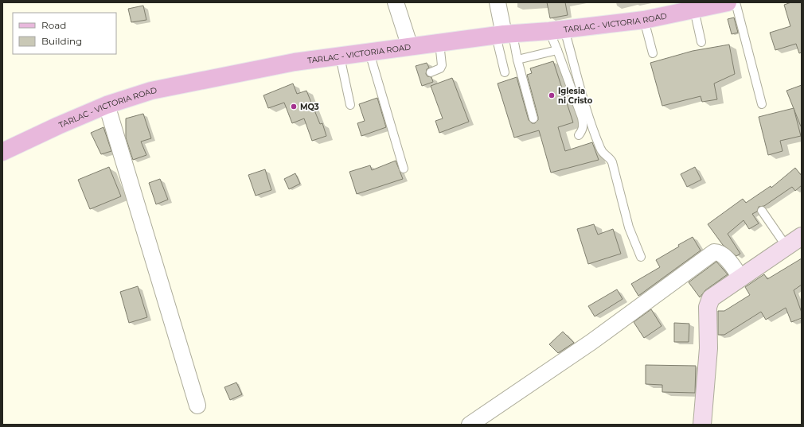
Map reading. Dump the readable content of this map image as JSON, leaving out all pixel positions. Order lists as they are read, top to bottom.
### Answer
{
  "streets": {
    "main road": ["TARLAC - VICTORIA ROAD"]
  },
  "places": ["Iglesia ni Cristo", "MQ3"],
  "legend": ["Road", "Building"]
}
